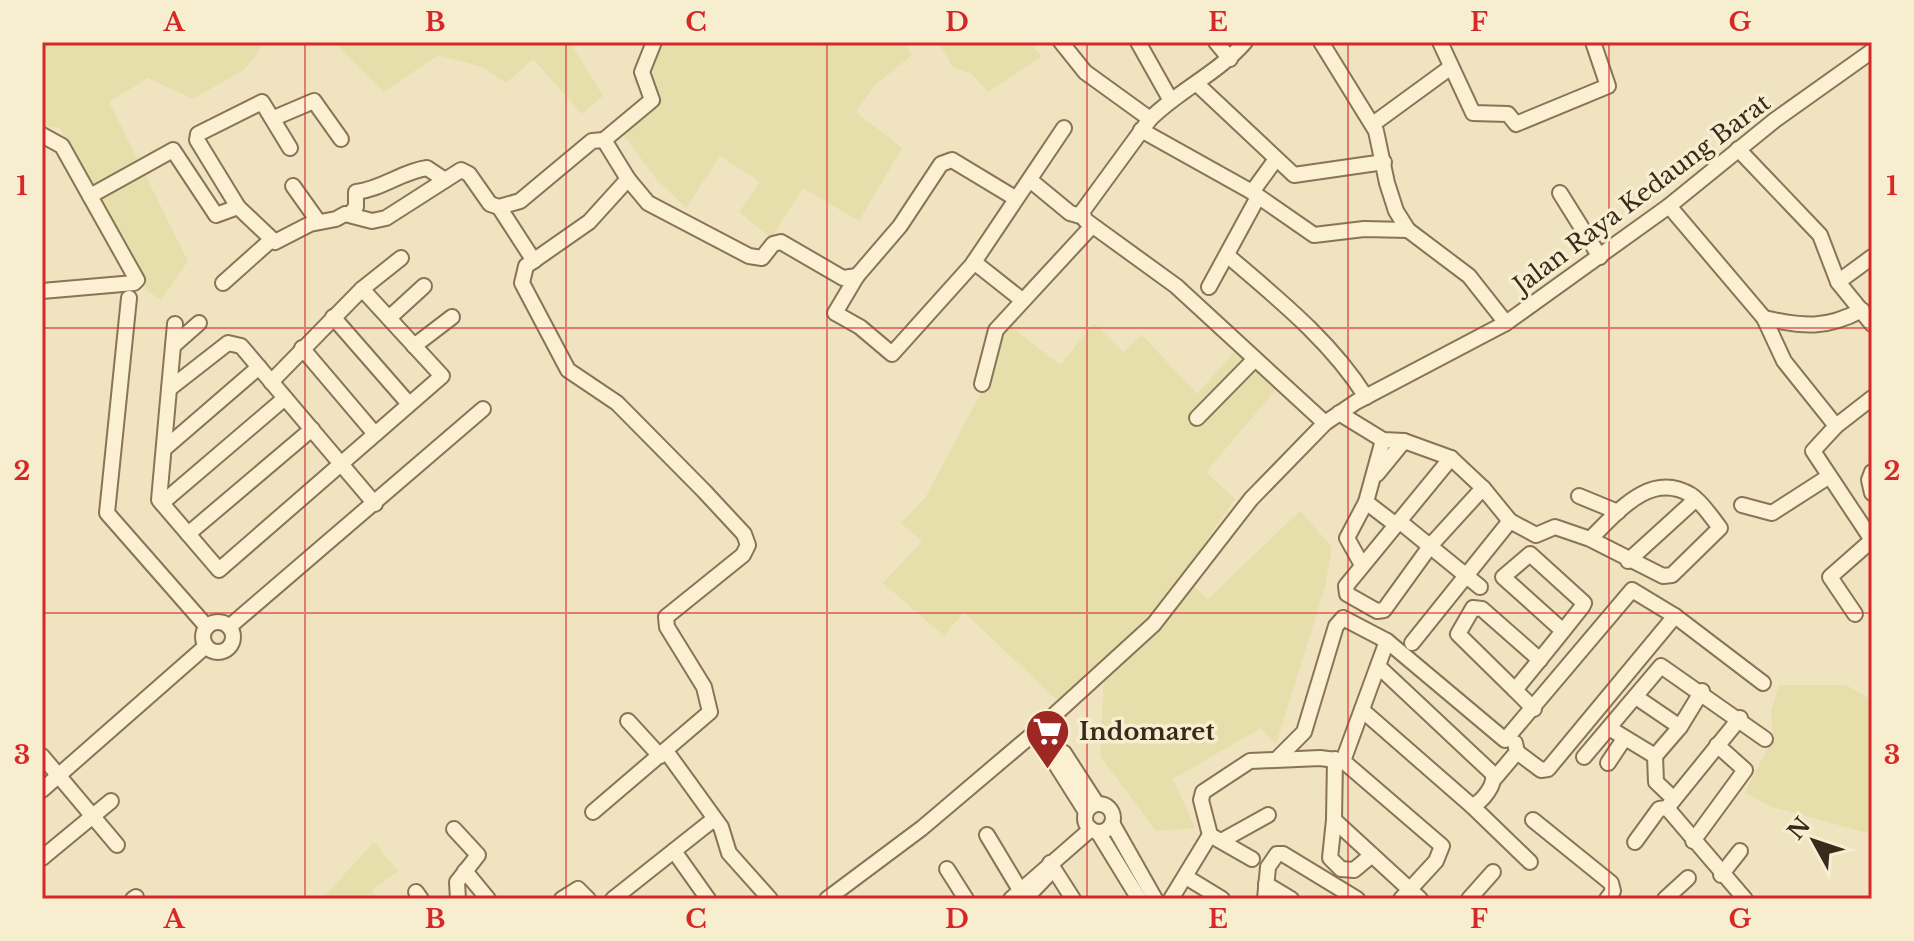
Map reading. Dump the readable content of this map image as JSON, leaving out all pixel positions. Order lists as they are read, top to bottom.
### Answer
{
  "streets": {
    "street": ["Jalan Raya Kedaung Barat"]
  },
  "places": {
    "supermarket": ["Indomaret"]
  },
  "north": "top left",
  "grid": {
    "columns": [
      "A",
      "B",
      "C",
      "D",
      "E",
      "F",
      "G"
    ],
    "rows": ["1", "2", "3"]
  }
}
